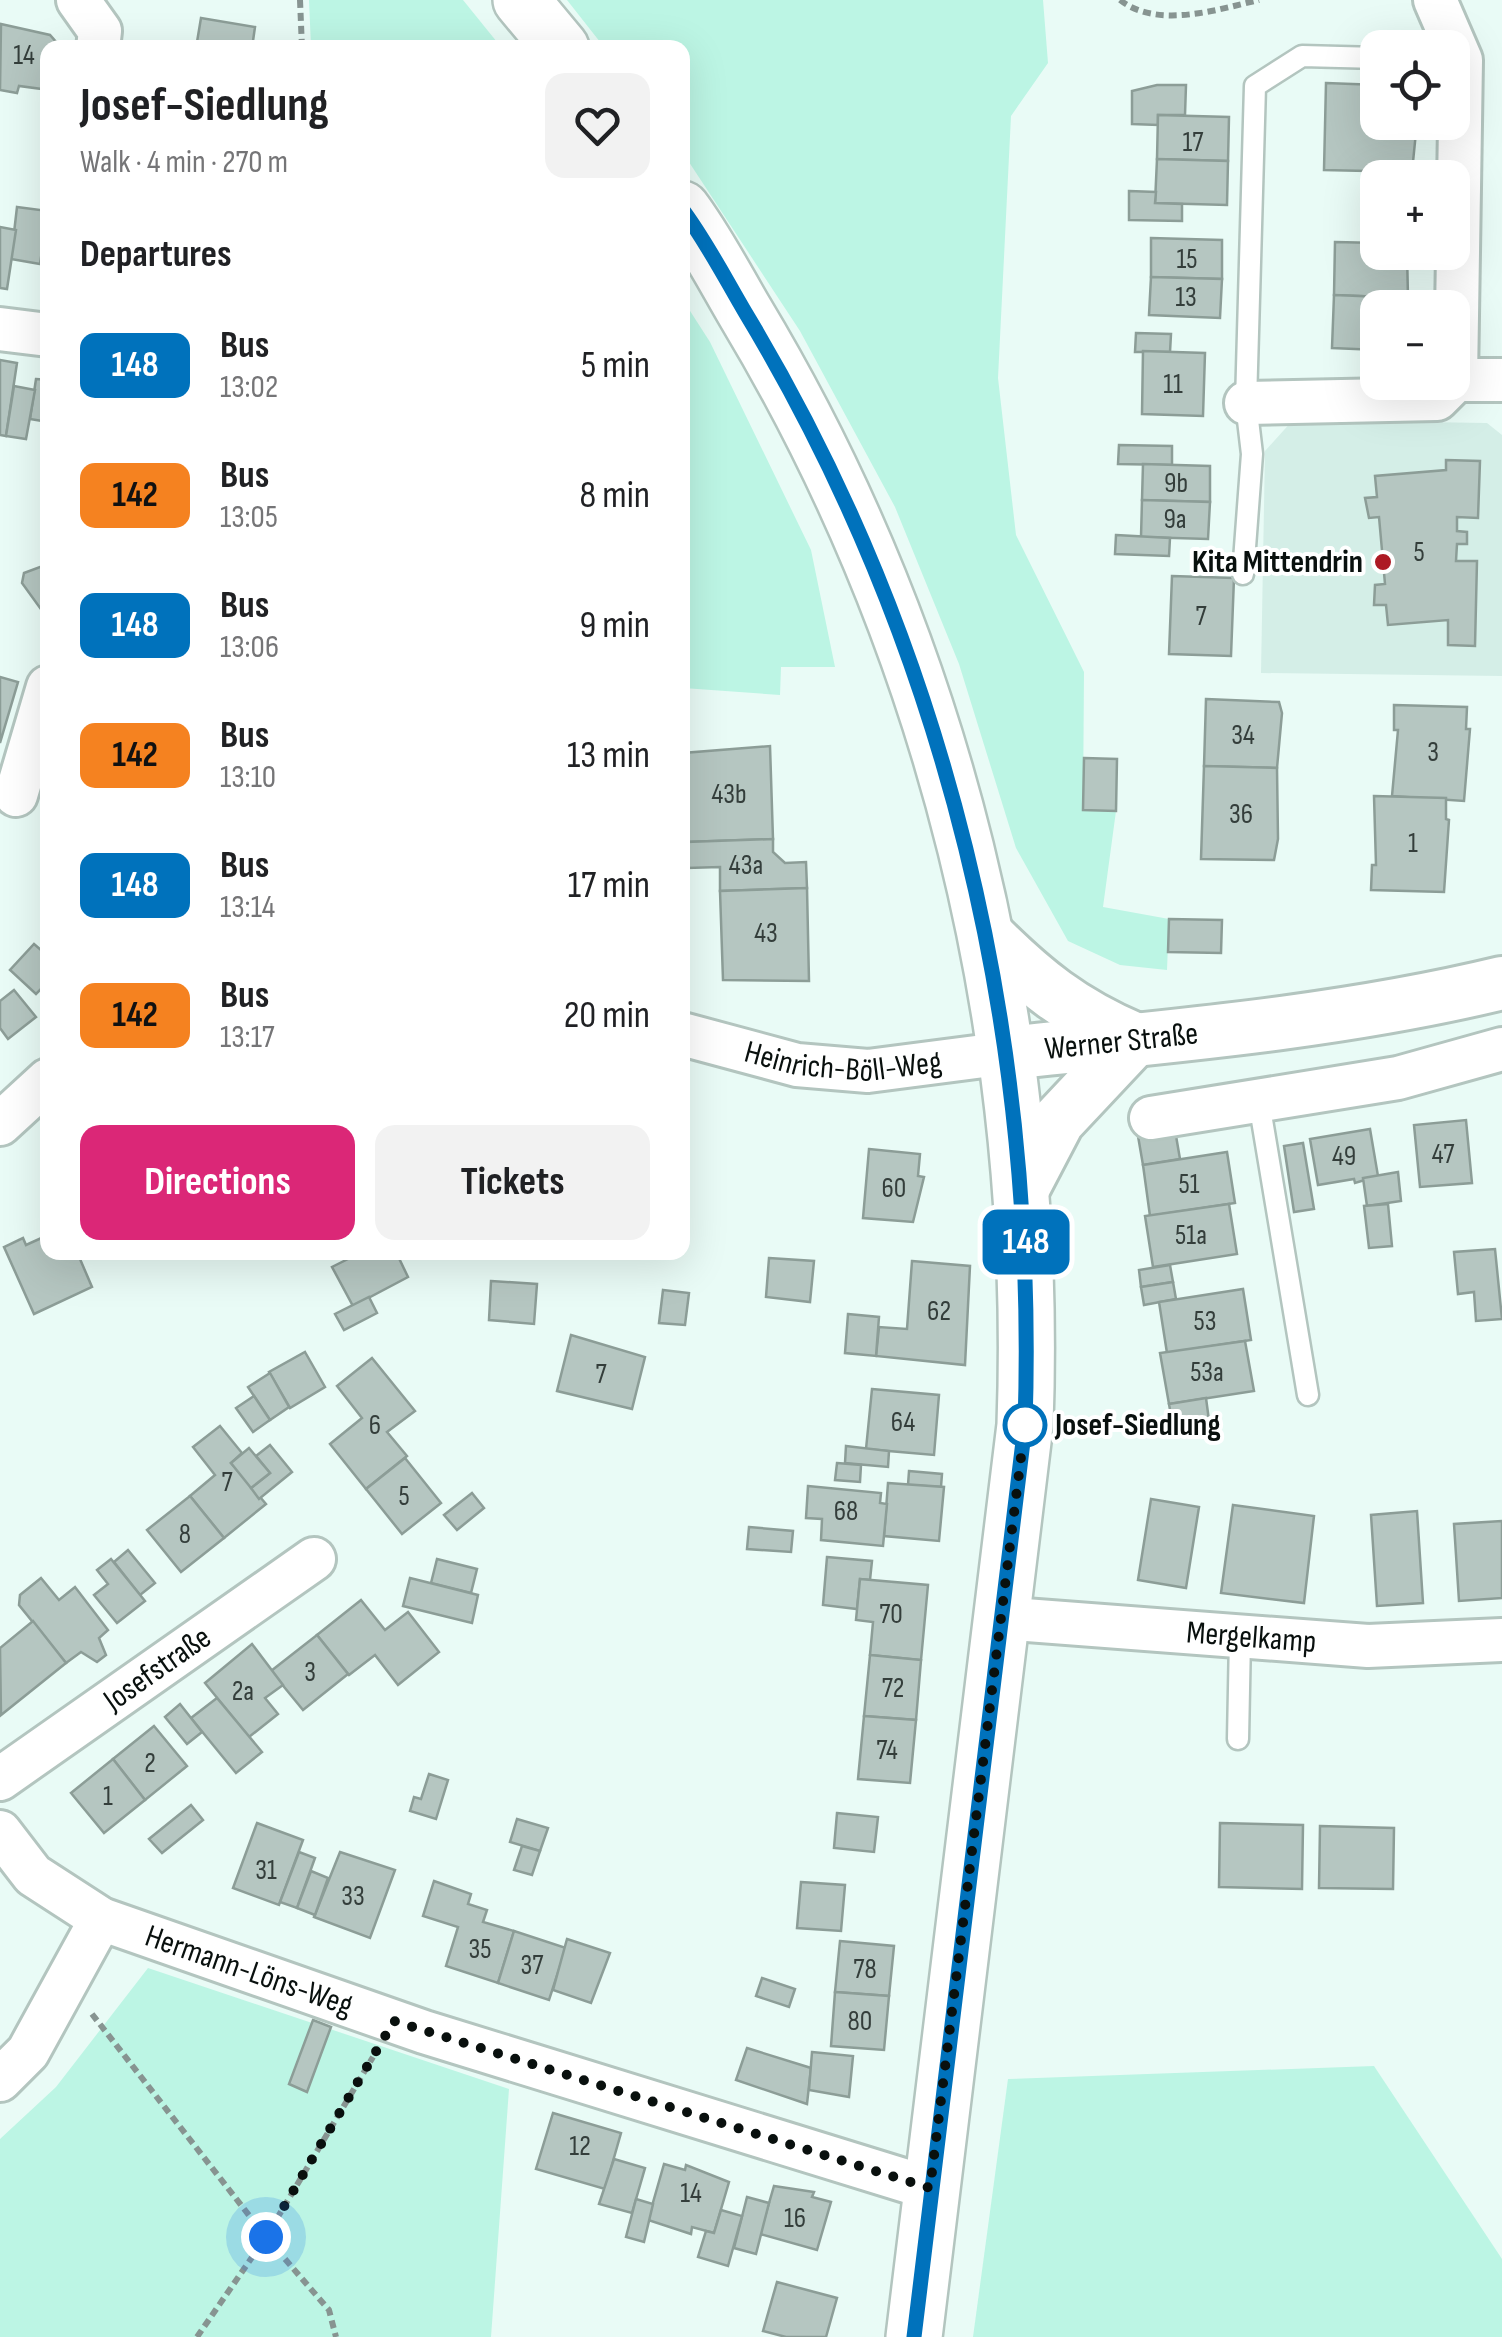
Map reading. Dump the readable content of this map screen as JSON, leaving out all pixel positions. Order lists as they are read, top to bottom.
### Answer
{
  "streets": {
    "main road": ["Werner Straße"],
    "street": [
      "Heinrich-Böll-Weg",
      "Mergelkamp",
      "Josefstraße",
      "Hermann-Löns-Weg"
    ]
  },
  "crossings": [
    ["Werner Straße", "Heinrich-Böll-Weg"],
    ["Werner Straße", "Mergelkamp"],
    ["Werner Straße", "Hermann-Löns-Weg"]
  ],
  "places": ["Kita Mittendrin", "Josef-Siedlung"],
  "lines": ["bus line 148"],
  "house_numbers": [
    "14",
    "17",
    "15",
    "13",
    "11",
    "9b",
    "9a",
    "5",
    "7",
    "34",
    "3",
    "43b",
    "36",
    "1",
    "43a",
    "43",
    "47",
    "49",
    "51",
    "60",
    "51a",
    "62",
    "53",
    "53a",
    "7",
    "64",
    "6",
    "7",
    "5",
    "68",
    "8",
    "70",
    "3",
    "72",
    "2a",
    "74",
    "2",
    "1",
    "31",
    "33",
    "35",
    "37",
    "78",
    "80",
    "12",
    "14",
    "16"
  ],
  "page": {
    "on_map": "148",
    "map_buttons": ["+", "−"],
    "heading": [
      ["Josef-Siedlung", "Walk · 4 min · 270 m"],
      "Departures"
    ],
    "list": [
      {
        "mark": "148",
        "name": "Bus",
        "note": "13:02",
        "value": "5 min"
      },
      {
        "mark": "142",
        "name": "Bus",
        "note": "13:05",
        "value": "8 min"
      },
      {
        "mark": "148",
        "name": "Bus",
        "note": "13:06",
        "value": "9 min"
      },
      {
        "mark": "142",
        "name": "Bus",
        "note": "13:10",
        "value": "13 min"
      },
      {
        "mark": "148",
        "name": "Bus",
        "note": "13:14",
        "value": "17 min"
      },
      {
        "mark": "142",
        "name": "Bus",
        "note": "13:17",
        "value": "20 min"
      }
    ],
    "buttons": ["Directions", "Tickets"]
  }
}
